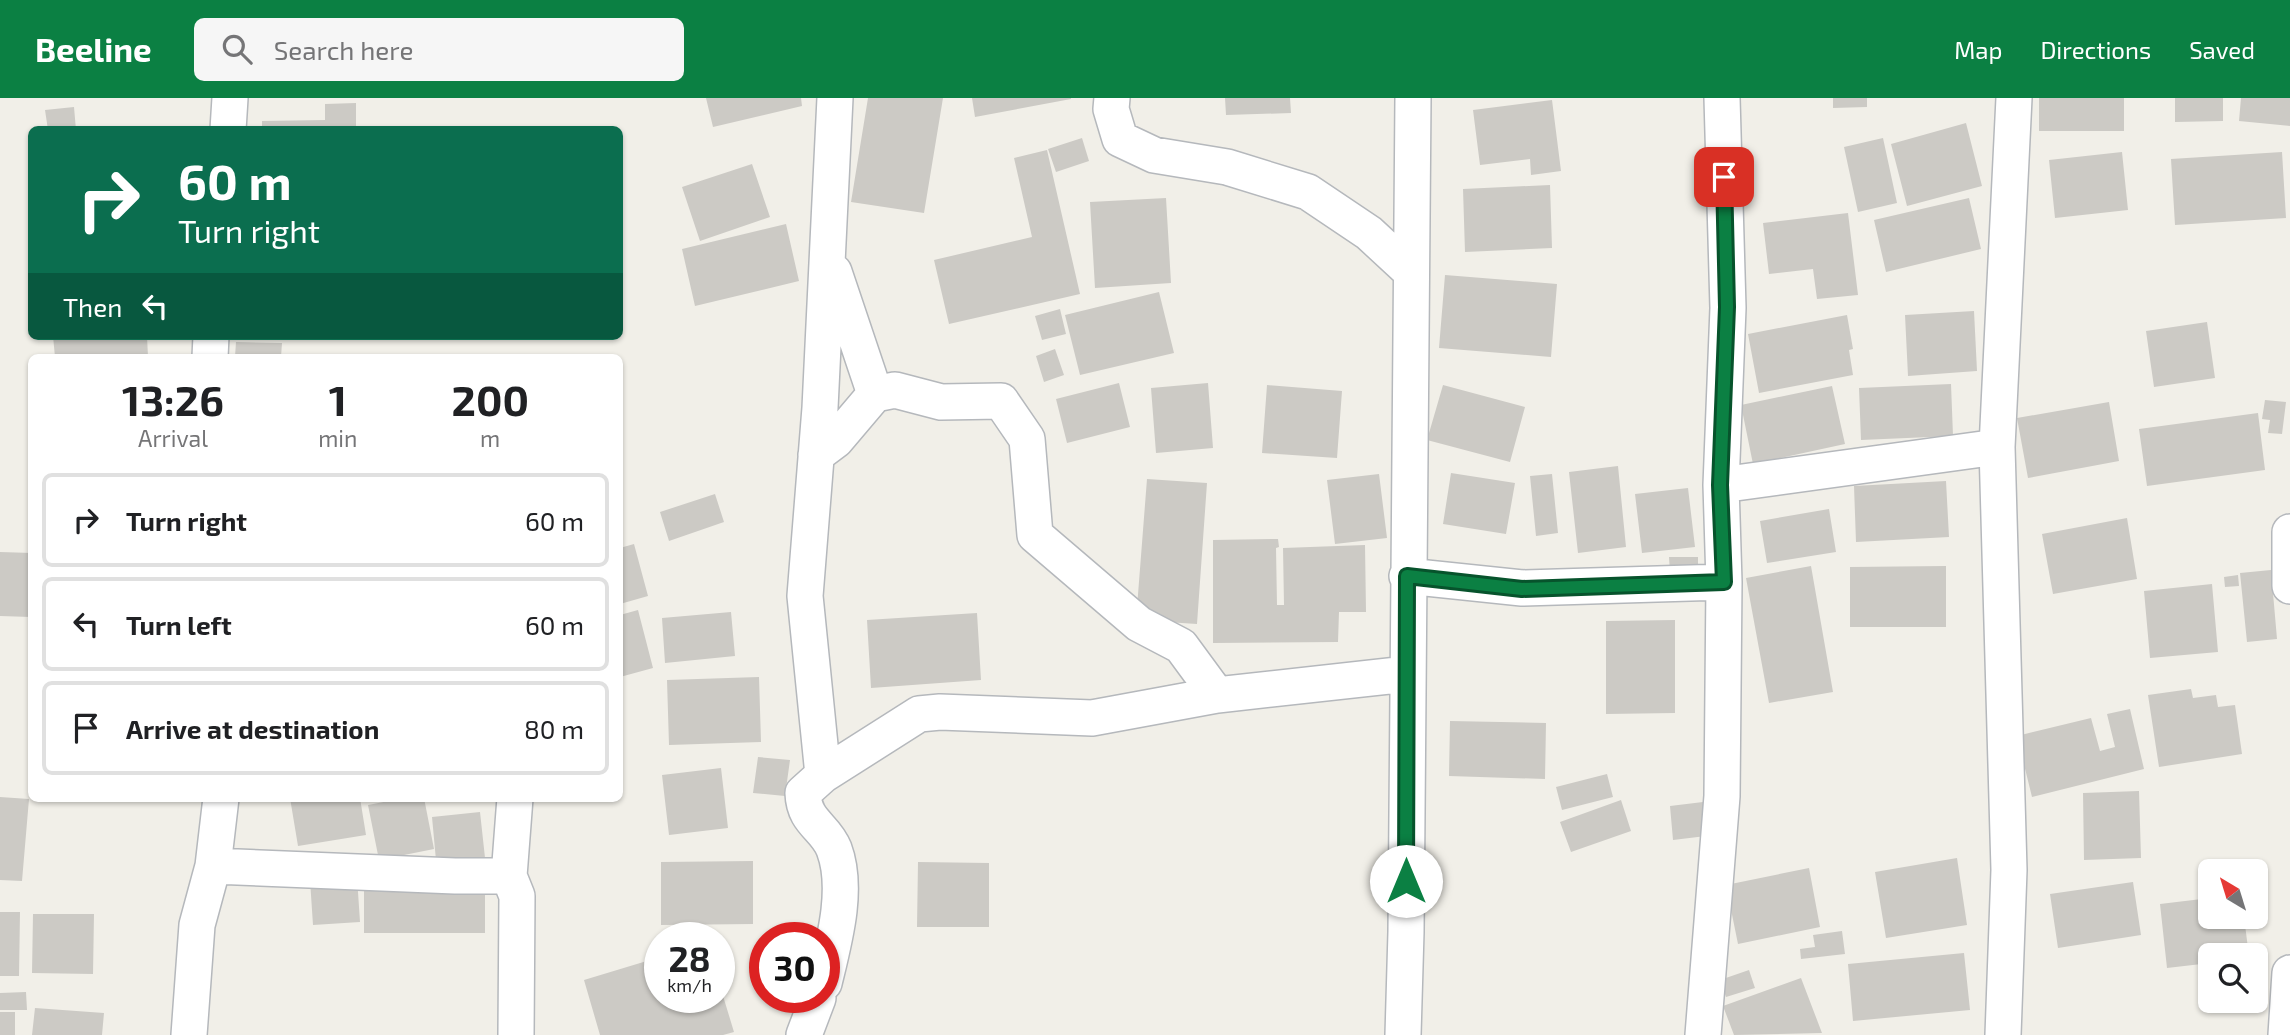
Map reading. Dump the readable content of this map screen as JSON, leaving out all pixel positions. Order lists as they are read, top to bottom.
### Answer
{
  "north": "top left",
  "page": {
    "header": "Beeline",
    "search": "Search here",
    "nav": ["Map", "Directions", "Saved"],
    "turn": ["60 m", "Turn right"],
    "then": "Then",
    "eta": [
      "13:26",
      "Arrival",
      "1",
      "min",
      "200",
      "m"
    ],
    "list": [
      {
        "name": "Turn right",
        "value": "60 m"
      },
      {
        "name": "Turn left",
        "value": "60 m"
      },
      {
        "name": "Arrive at destination",
        "value": "80 m"
      }
    ],
    "speed": "28 km/h",
    "limit": "30"
  }
}
